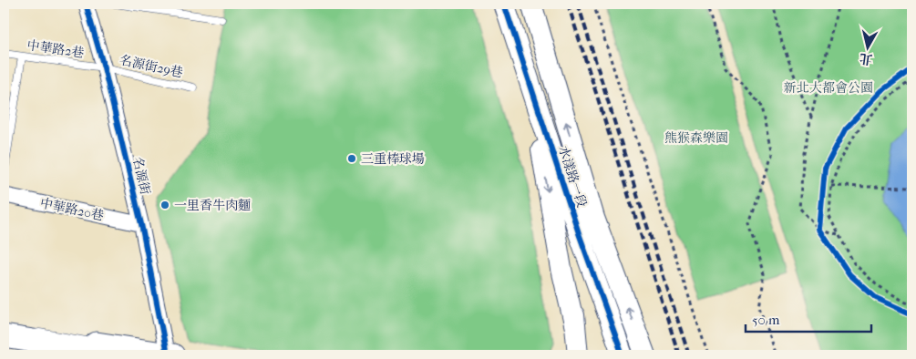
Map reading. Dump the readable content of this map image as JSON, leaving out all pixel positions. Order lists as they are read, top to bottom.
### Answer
{
  "streets": {
    "street": ["名源街", "水漾路一段", "中華路20巷"],
    "lane": ["中華路2巷", "名源街29巷"]
  },
  "crossings": [
    ["中華路2巷", "名源街29巷"],
    ["中華路2巷", "名源街"],
    ["名源街29巷", "名源街"],
    ["名源街", "中華路20巷"]
  ],
  "parks": ["新北大都會公園", "熊猴森樂園"],
  "places": ["三重棒球場", "一里香牛肉麵"],
  "scale_bar": "50 m",
  "north": "bottom"
}
